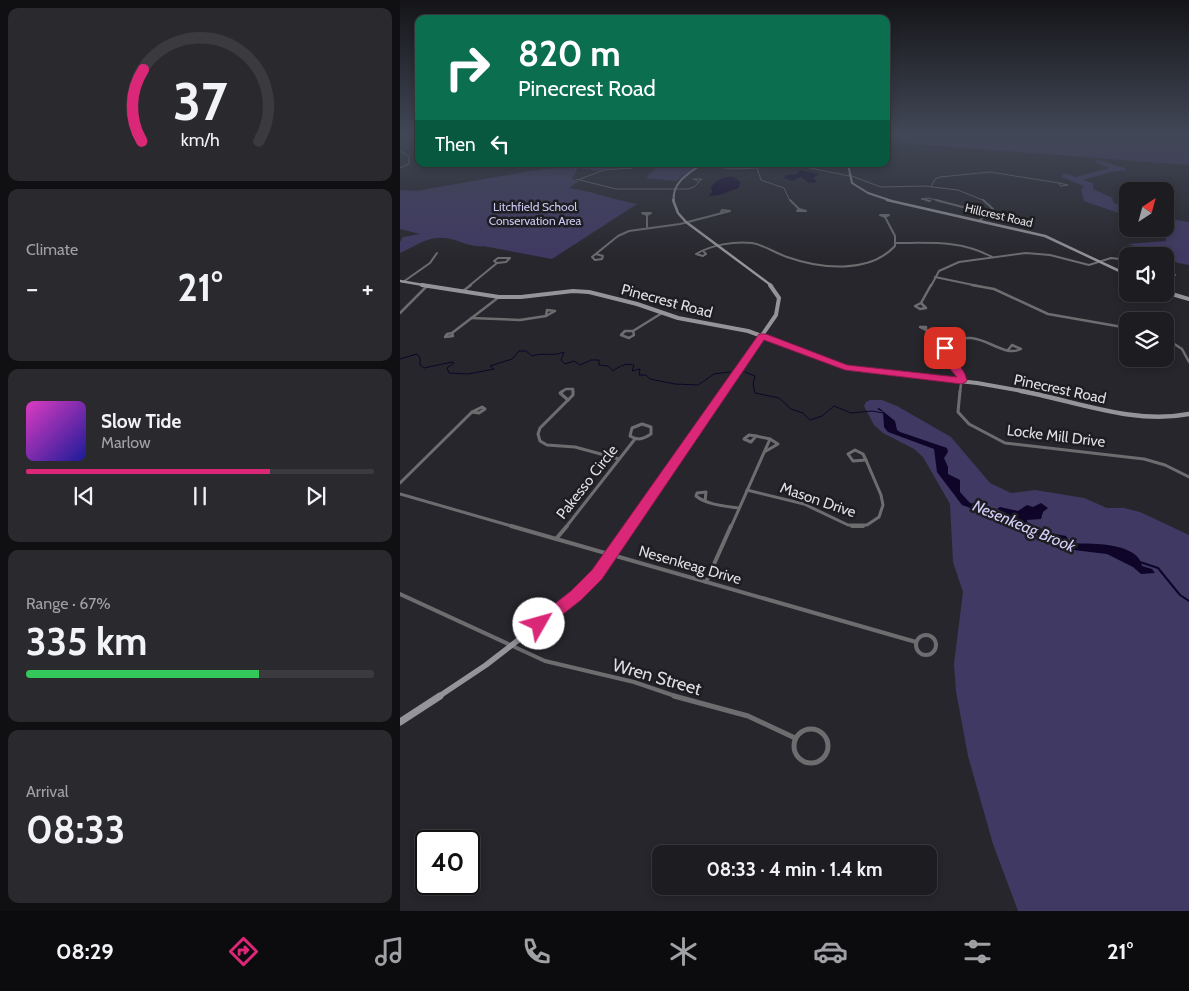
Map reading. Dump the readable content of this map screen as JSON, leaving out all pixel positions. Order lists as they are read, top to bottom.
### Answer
{
  "streets": {
    "street": [
      "Hillcrest Road",
      "Pinecrest Road",
      "Locke Mill Drive",
      "Pakesso Circle",
      "Mason Drive",
      "Nesenkeag Drive",
      "Wren Street"
    ]
  },
  "crossings": [
    ["Pinecrest Road", "Locke Mill Drive"],
    ["Pakesso Circle", "Nesenkeag Drive"]
  ],
  "water": ["Nesenkeag Brook"],
  "parks": ["Litchfield School Conservation Area"],
  "north": "top right",
  "page": {
    "turn": ["820 m", "Pinecrest Road"],
    "then": "Then",
    "tile": [
      "Climate",
      ["Range · 67%", "335 km"],
      ["Arrival", "08:33"]
    ],
    "heat": ["−", "21°", "+"],
    "song": ["Slow Tide", "Marlow"],
    "limit": "40",
    "trip": "08:33 · 4 min · 1.4 km",
    "tabs": ["08:29", "21°"],
    "gauge": ["37", "km/h"]
  }
}
